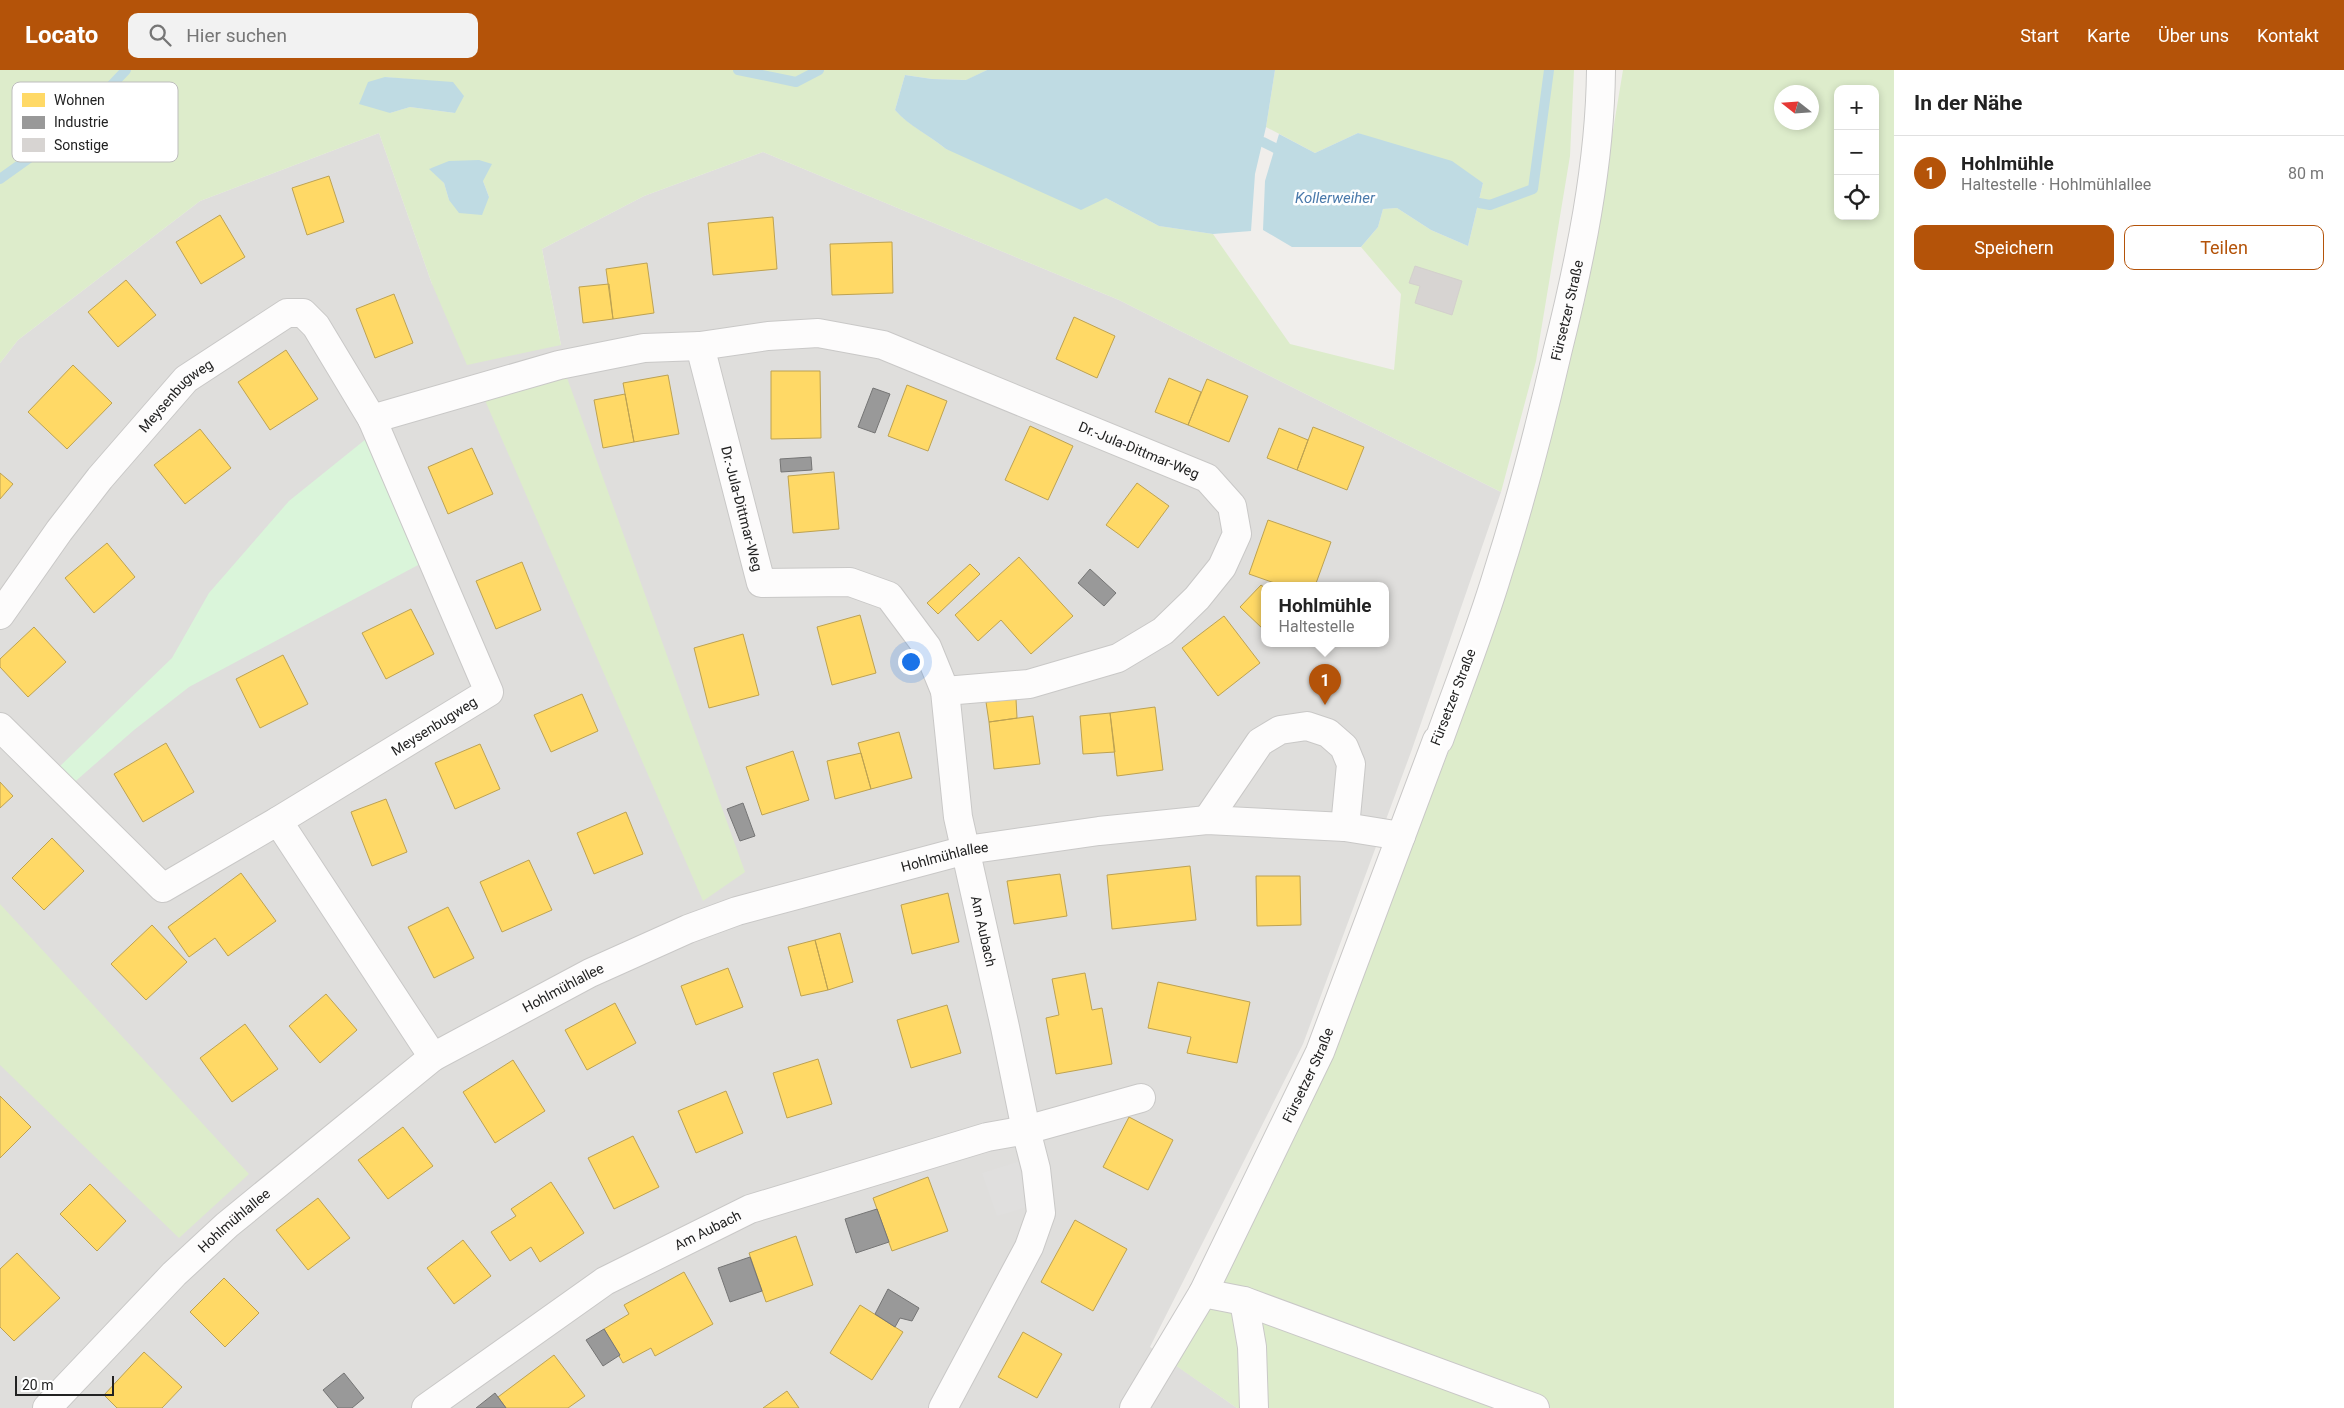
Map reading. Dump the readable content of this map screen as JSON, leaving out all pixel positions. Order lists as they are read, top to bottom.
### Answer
{
  "streets": {
    "street": [
      "Fürsetzer Straße",
      "Meysenbugweg",
      "Dr.-Jula-Dittmar-Weg",
      "Hohlmühlallee",
      "Am Aubach"
    ]
  },
  "crossings": [
    ["Fürsetzer Straße", "Hohlmühlallee"],
    ["Meysenbugweg", "Dr.-Jula-Dittmar-Weg"],
    ["Dr.-Jula-Dittmar-Weg", "Hohlmühlallee"],
    ["Dr.-Jula-Dittmar-Weg", "Am Aubach"],
    ["Hohlmühlallee", "Am Aubach"]
  ],
  "water": ["Kollerweiher"],
  "legend": ["Wohnen", "Industrie", "Sonstige"],
  "scale_bar": "20 m",
  "north": "left",
  "page": {
    "header": "Locato",
    "search": "Hier suchen",
    "nav": [
      "Start",
      "Karte",
      "Über uns",
      "Kontakt"
    ],
    "heading": "In der Nähe",
    "map_buttons": ["+", "−"],
    "list": [
      {
        "mark": "1",
        "name": "Hohlmühle",
        "note": "Haltestelle · Hohlmühlallee",
        "value": "80 m"
      }
    ],
    "buttons": ["Speichern", "Teilen"],
    "popup": ["Hohlmühle", "Haltestelle"],
    "pins": "1",
    "scale": "20 m"
  }
}
